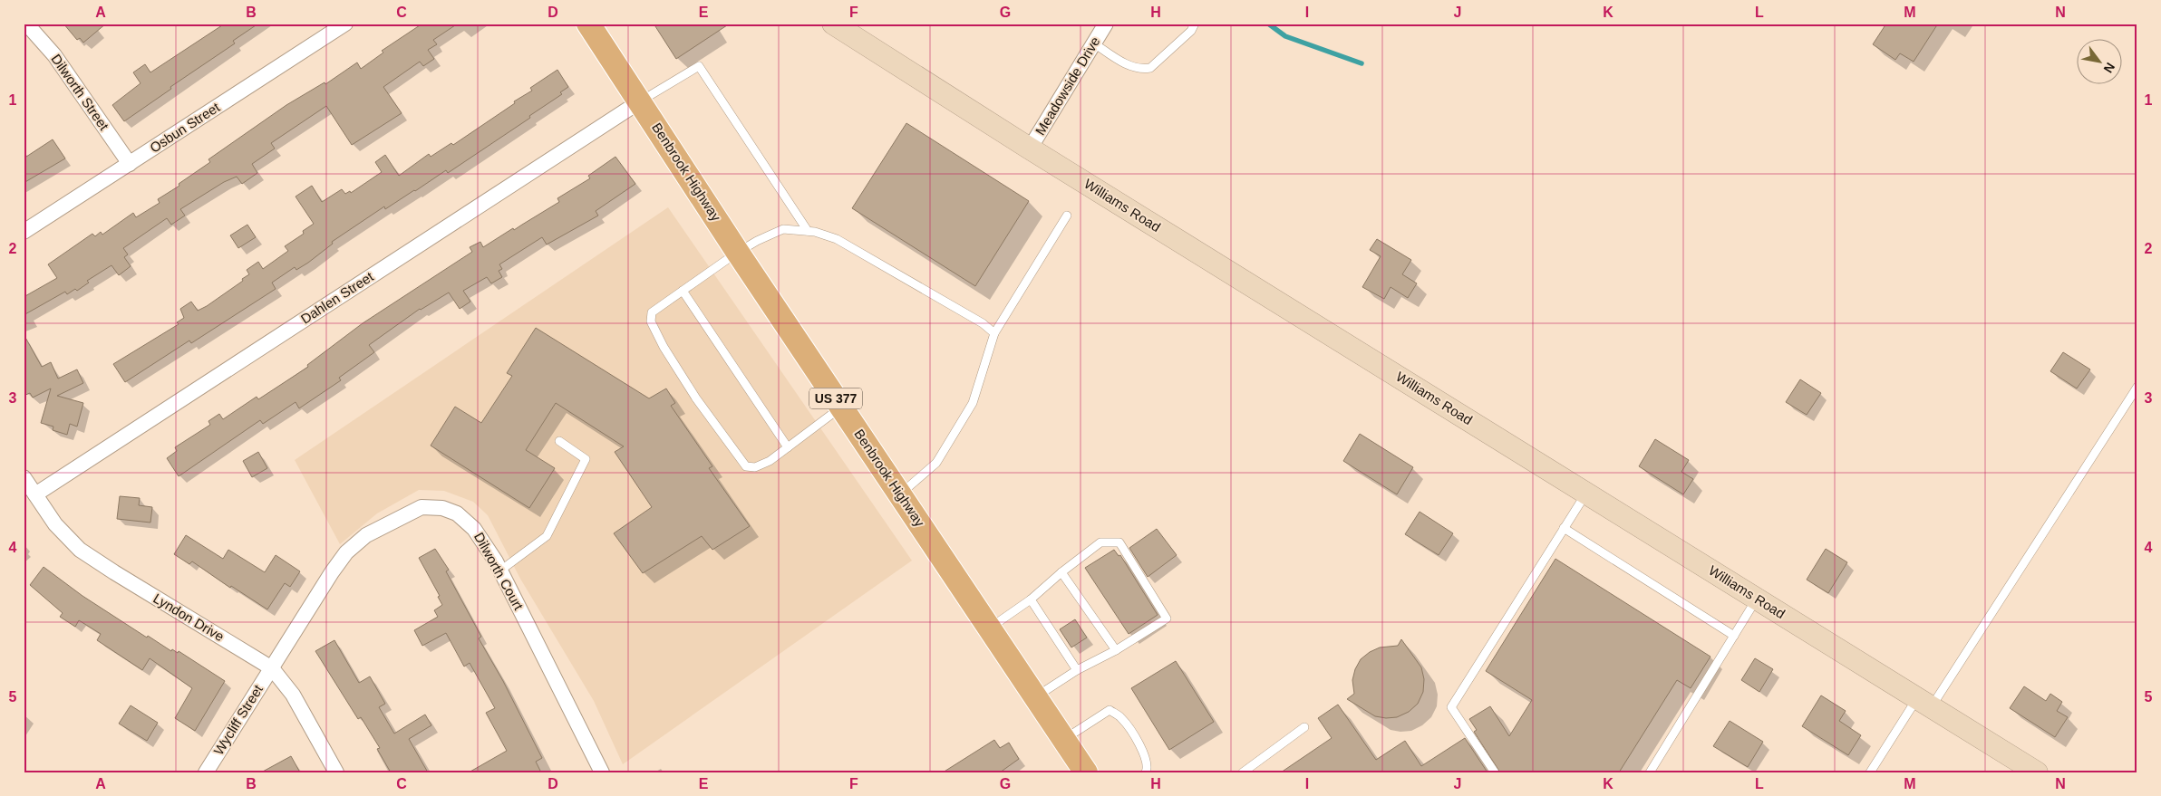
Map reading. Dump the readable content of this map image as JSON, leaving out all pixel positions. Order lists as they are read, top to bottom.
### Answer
{
  "streets": {
    "main road": ["Benbrook Highway", "US 377"],
    "street": [
      "Meadowside Drive",
      "Dilworth Street",
      "Osbun Street",
      "Williams Road",
      "Dahlen Street",
      "Dilworth Court",
      "Lyndon Drive",
      "Wycliff Street"
    ]
  },
  "crossings": [
    ["Meadowside Drive", "Williams Road"],
    ["Dilworth Street", "Osbun Street"],
    ["Benbrook Highway", "Dahlen Street"],
    ["Dahlen Street", "Lyndon Drive"],
    ["Dilworth Court", "Lyndon Drive"],
    ["Dilworth Court", "Wycliff Street"],
    ["Lyndon Drive", "Wycliff Street"]
  ],
  "north": "bottom right",
  "grid": {
    "columns": [
      "A",
      "B",
      "C",
      "D",
      "E",
      "F",
      "G",
      "H",
      "I",
      "J",
      "K",
      "L",
      "M",
      "N"
    ],
    "rows": [
      "1",
      "2",
      "3",
      "4",
      "5"
    ]
  }
}
